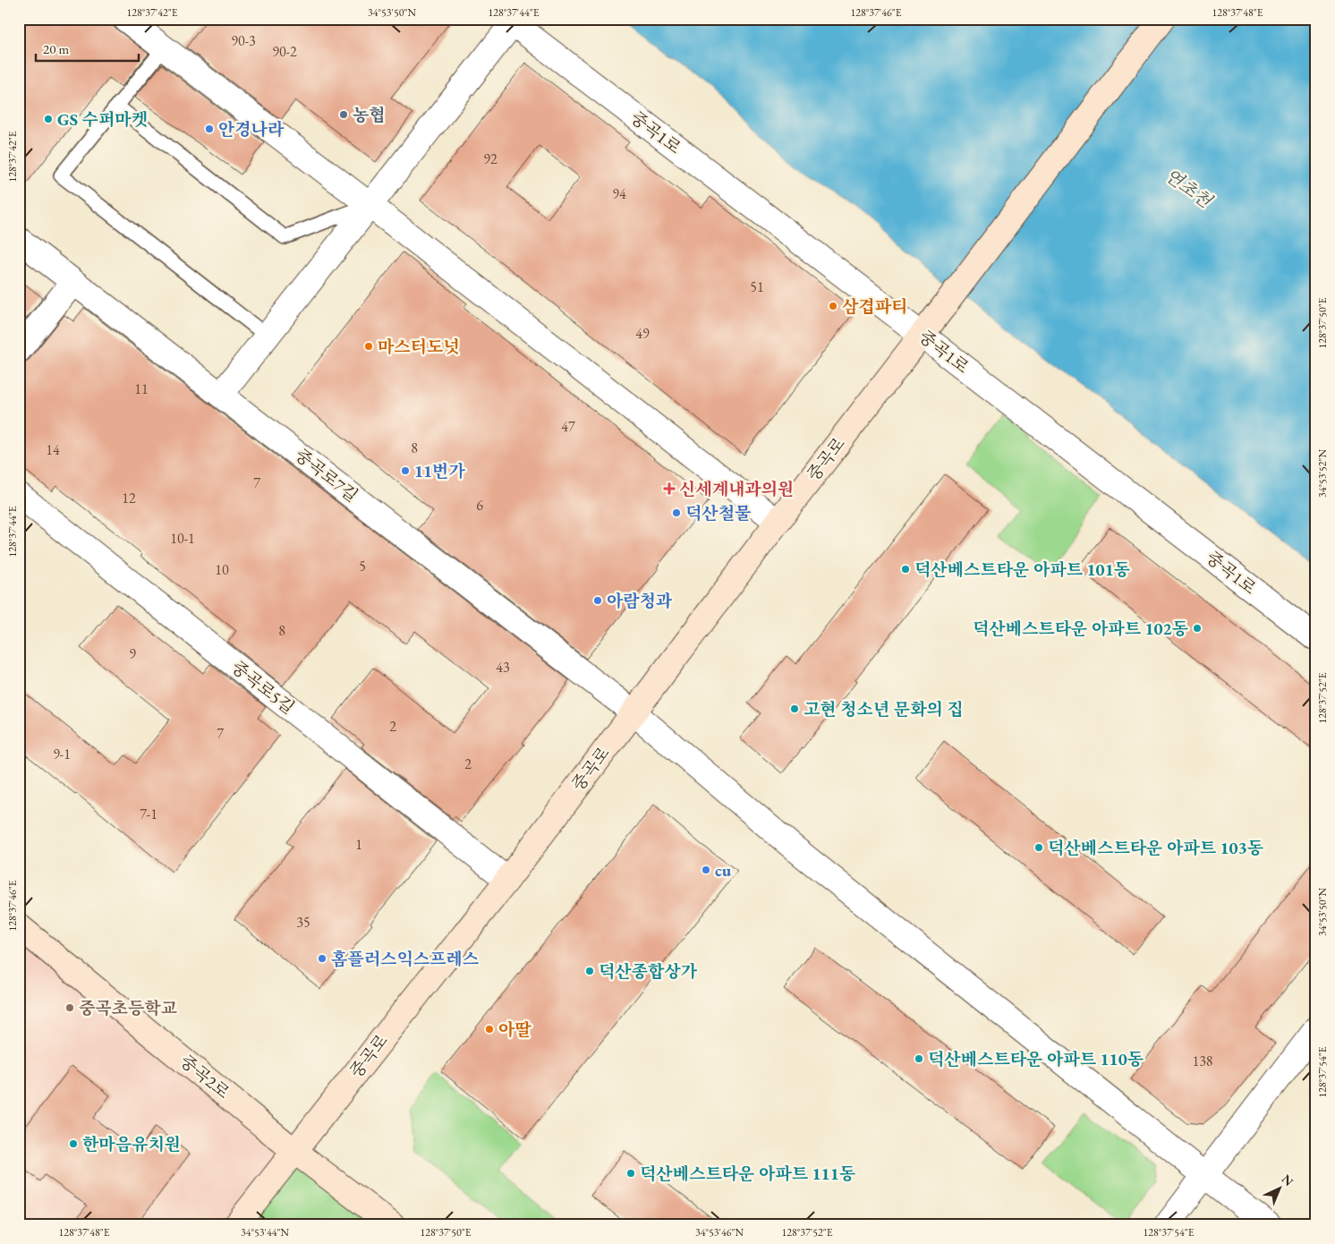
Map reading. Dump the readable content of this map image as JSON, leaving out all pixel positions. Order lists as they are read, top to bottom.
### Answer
{
  "streets": {
    "street": [
      "중곡1로",
      "중곡로",
      "중곡로7길",
      "중곡로5길",
      "중곡2로"
    ]
  },
  "crossings": [
    ["중곡1로", "중곡로"],
    ["중곡로", "중곡로7길"],
    ["중곡로", "중곡로5길"],
    ["중곡로", "중곡2로"]
  ],
  "water": ["연초천"],
  "places": {
    "other": [
      "농협",
      "GS 수퍼마켓",
      "안경나라",
      "삼겹파티",
      "마스터도넛",
      "11번가",
      "덕산철물",
      "덕산베스트타운 아파트 101동",
      "아람청과",
      "덕산베스트타운 아파트 102동",
      "고현 청소년 문화의 집",
      "덕산베스트타운 아파트 103동",
      "cu",
      "홈플러스익스프레스",
      "덕산종합상가",
      "중곡초등학교",
      "아딸",
      "덕산베스트타운 아파트 110동",
      "한마음유치원",
      "덕산베스트타운 아파트 111동"
    ],
    "health": ["신세계내과의원"]
  },
  "house_numbers": [
    "90-3",
    "90-2",
    "92",
    "94",
    "51",
    "49",
    "11",
    "47",
    "8",
    "14",
    "7",
    "12",
    "6",
    "10-1",
    "5",
    "10",
    "8",
    "9",
    "43",
    "2",
    "7",
    "9-1",
    "2",
    "7-1",
    "1",
    "35",
    "138"
  ],
  "scale_bar": "20 m",
  "north": "top right",
  "coordinates": [
    "128°37'42\"E",
    "34°53'50\"N",
    "128°37'44\"E",
    "128°37'46\"E",
    "128°37'48\"E",
    "128°37'50\"E",
    "34°53'52\"N",
    "128°37'52\"E",
    "128°37'54\"E",
    "34°53'44\"N",
    "34°53'46\"N"
  ]
}
